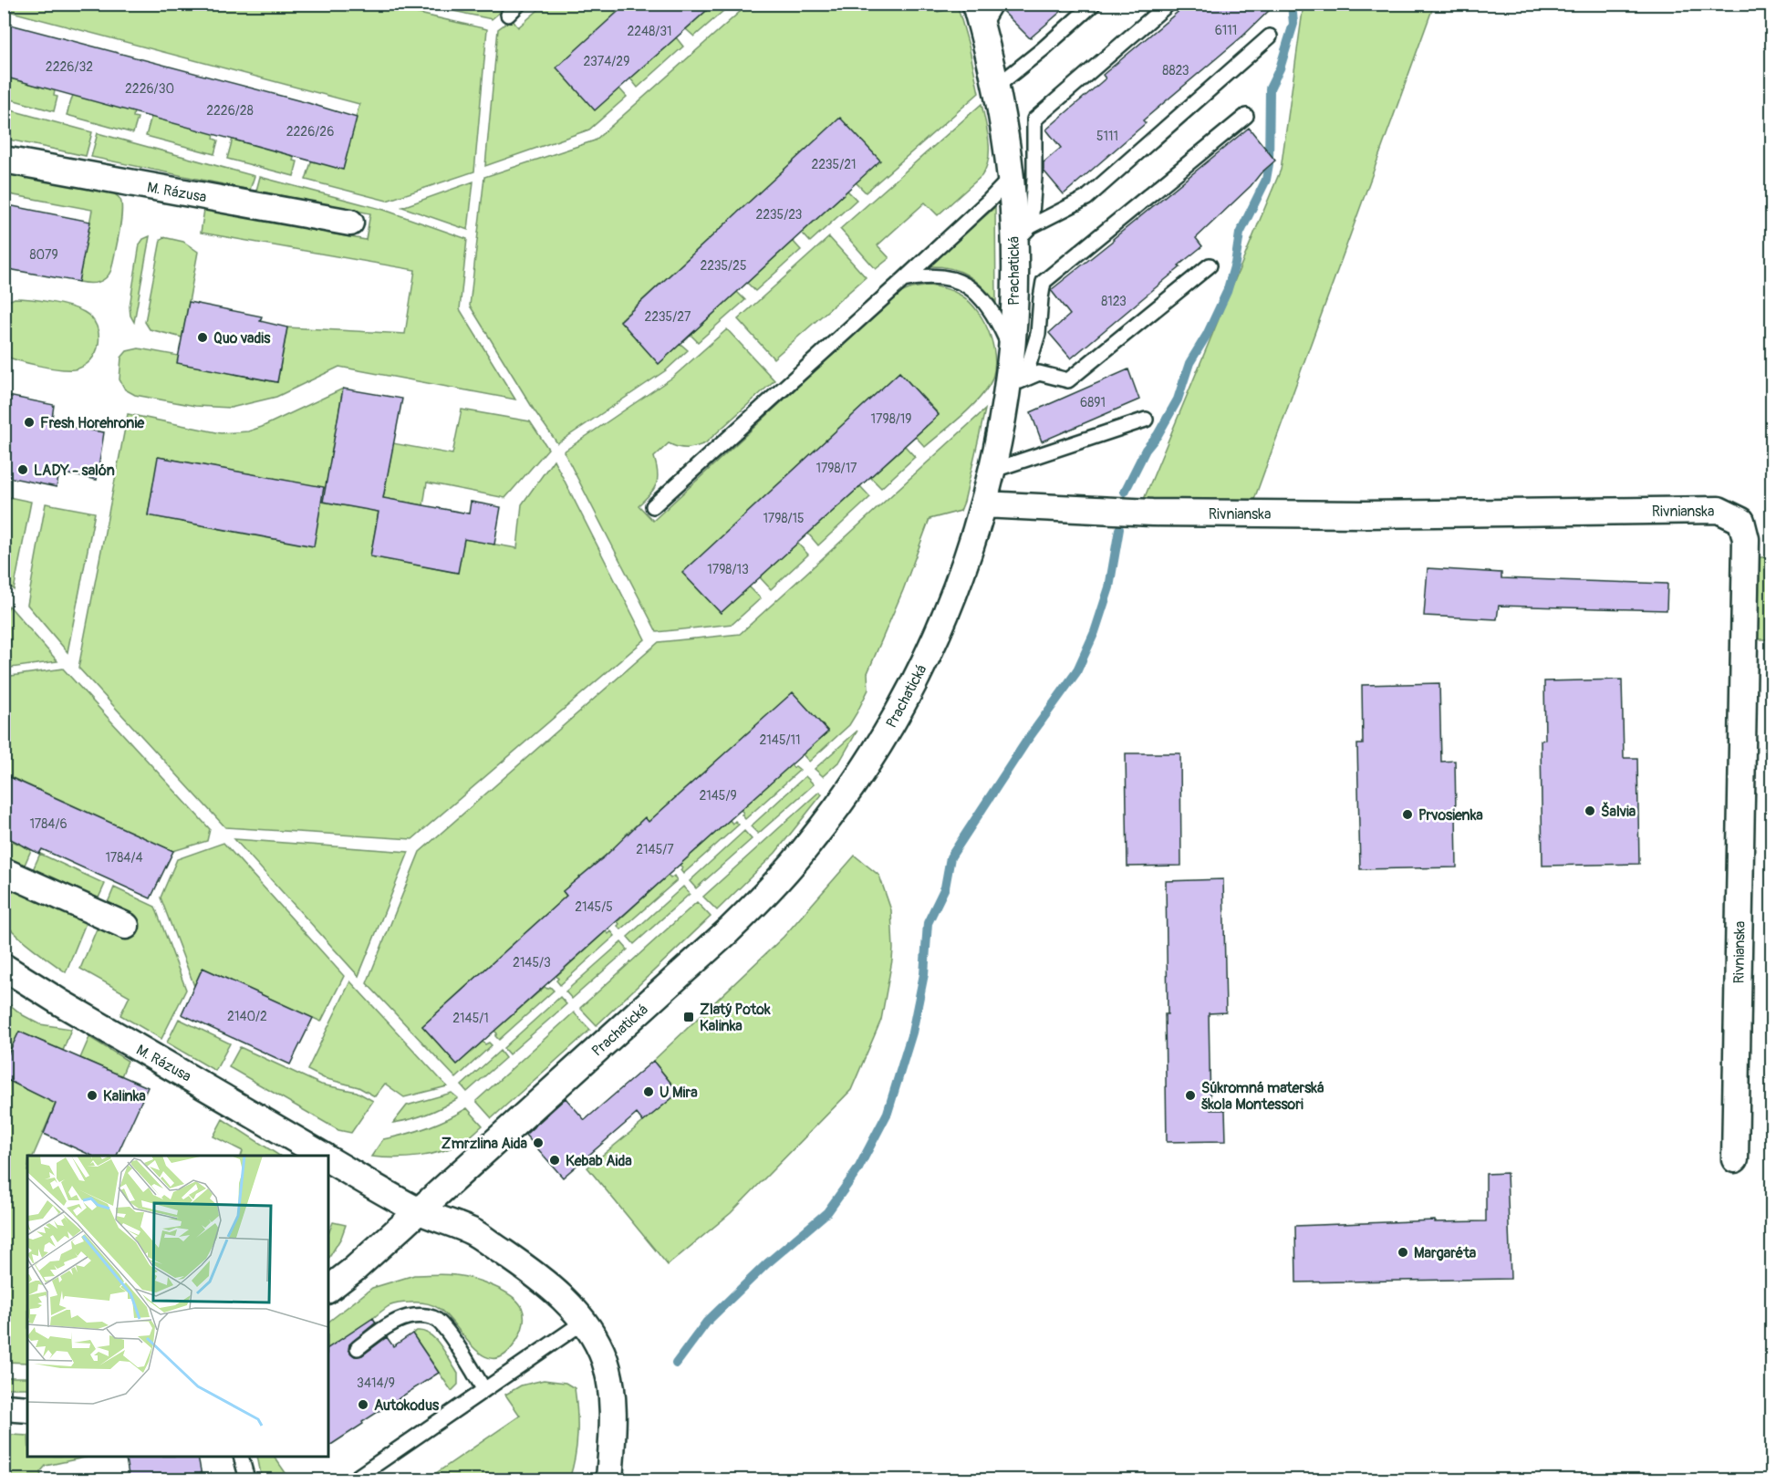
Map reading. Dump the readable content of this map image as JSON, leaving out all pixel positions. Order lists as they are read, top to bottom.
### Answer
{
  "streets": {
    "street": ["M. Rázusa", "Prachatická", "Rivnianska"]
  },
  "crossings": [
    ["M. Rázusa", "Prachatická"],
    ["Prachatická", "Rivnianska"]
  ],
  "places": {
    "other": [
      "Quo vadis",
      "Fresh Horehronie",
      "LADY - salón",
      "Šalvia",
      "Prvosienka",
      "U Mira",
      "Kalinka",
      "Súkromná materská škola Montessori",
      "Zmrzlina Aida",
      "Kebab Aida",
      "Margaréta",
      "Autokodus"
    ],
    "transit": ["Zlatý Potok Kalinka"]
  },
  "house_numbers": [
    "6111",
    "2248/31",
    "2374/29",
    "2226/32",
    "8823",
    "2226/30",
    "2226/28",
    "2226/26",
    "5111",
    "2235/21",
    "2235/23",
    "8079",
    "2235/25",
    "8123",
    "2235/27",
    "6891",
    "1798/19",
    "1798/17",
    "1798/15",
    "1798/13",
    "2145/11",
    "2145/9",
    "1784/6",
    "2145/7",
    "1784/4",
    "2145/5",
    "2145/3",
    "2140/2",
    "2145/1",
    "3414/9"
  ]
}
